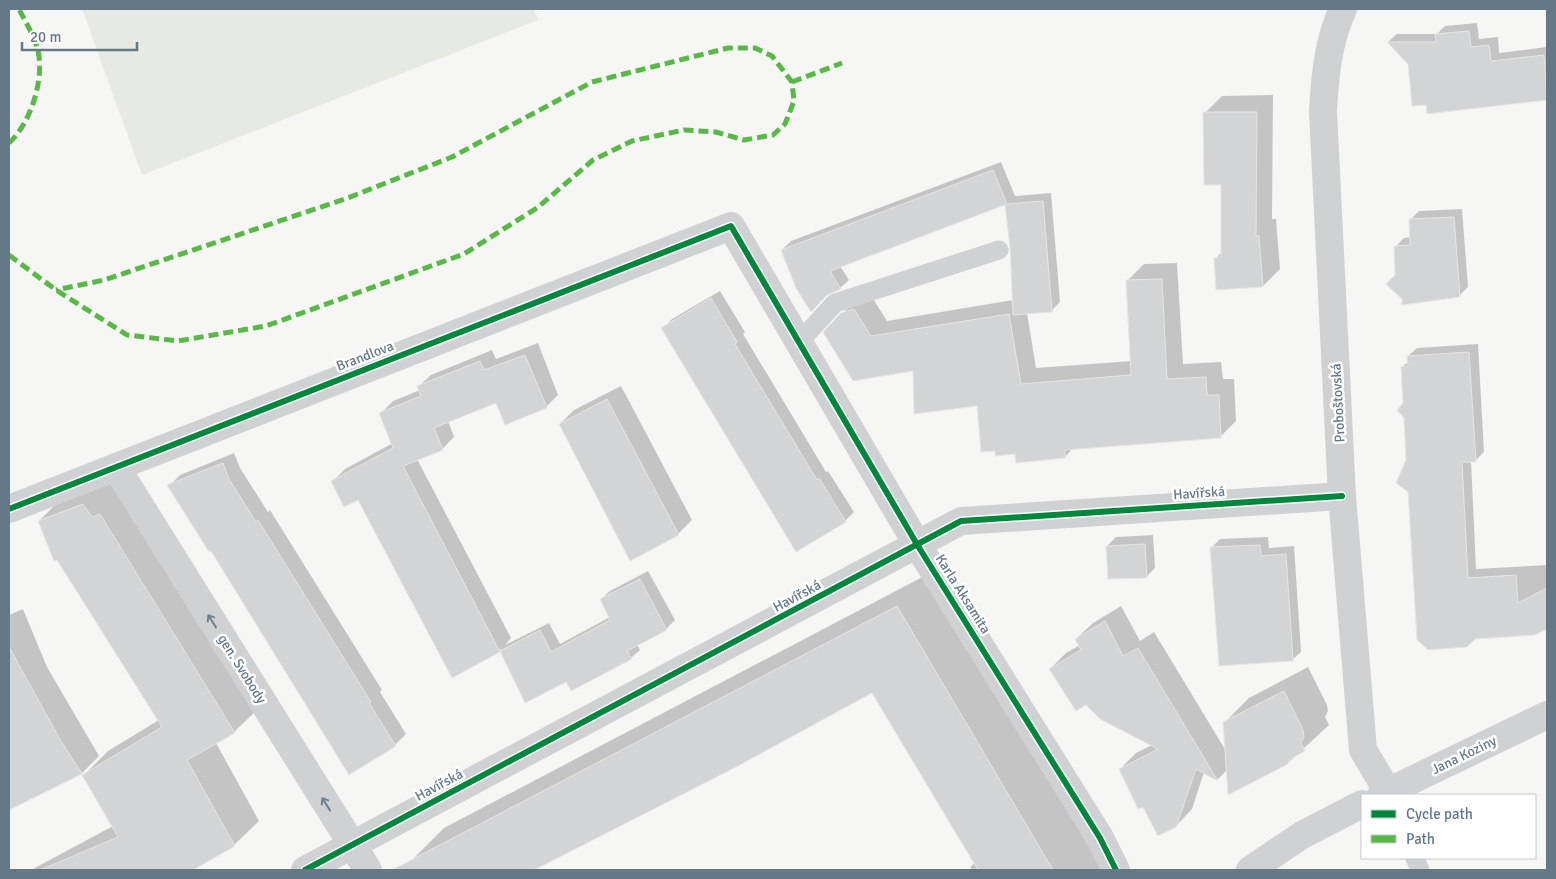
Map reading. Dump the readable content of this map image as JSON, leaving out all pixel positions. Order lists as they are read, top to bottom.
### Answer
{
  "streets": {
    "street": [
      "Brandlova",
      "Proboštovská",
      "Havířská",
      "Karla Aksamita",
      "gen. Svobody",
      "Jana Koziny"
    ]
  },
  "crossings": [
    ["Brandlova", "Karla Aksamita"],
    ["Brandlova", "gen. Svobody"],
    ["Proboštovská", "Havířská"],
    ["Proboštovská", "Jana Koziny"],
    ["Havířská", "Karla Aksamita"],
    ["Havířská", "gen. Svobody"]
  ],
  "one_way": ["gen. Svobody"],
  "legend": ["Cycle path", "Path"],
  "scale_bar": "20 m"
}
